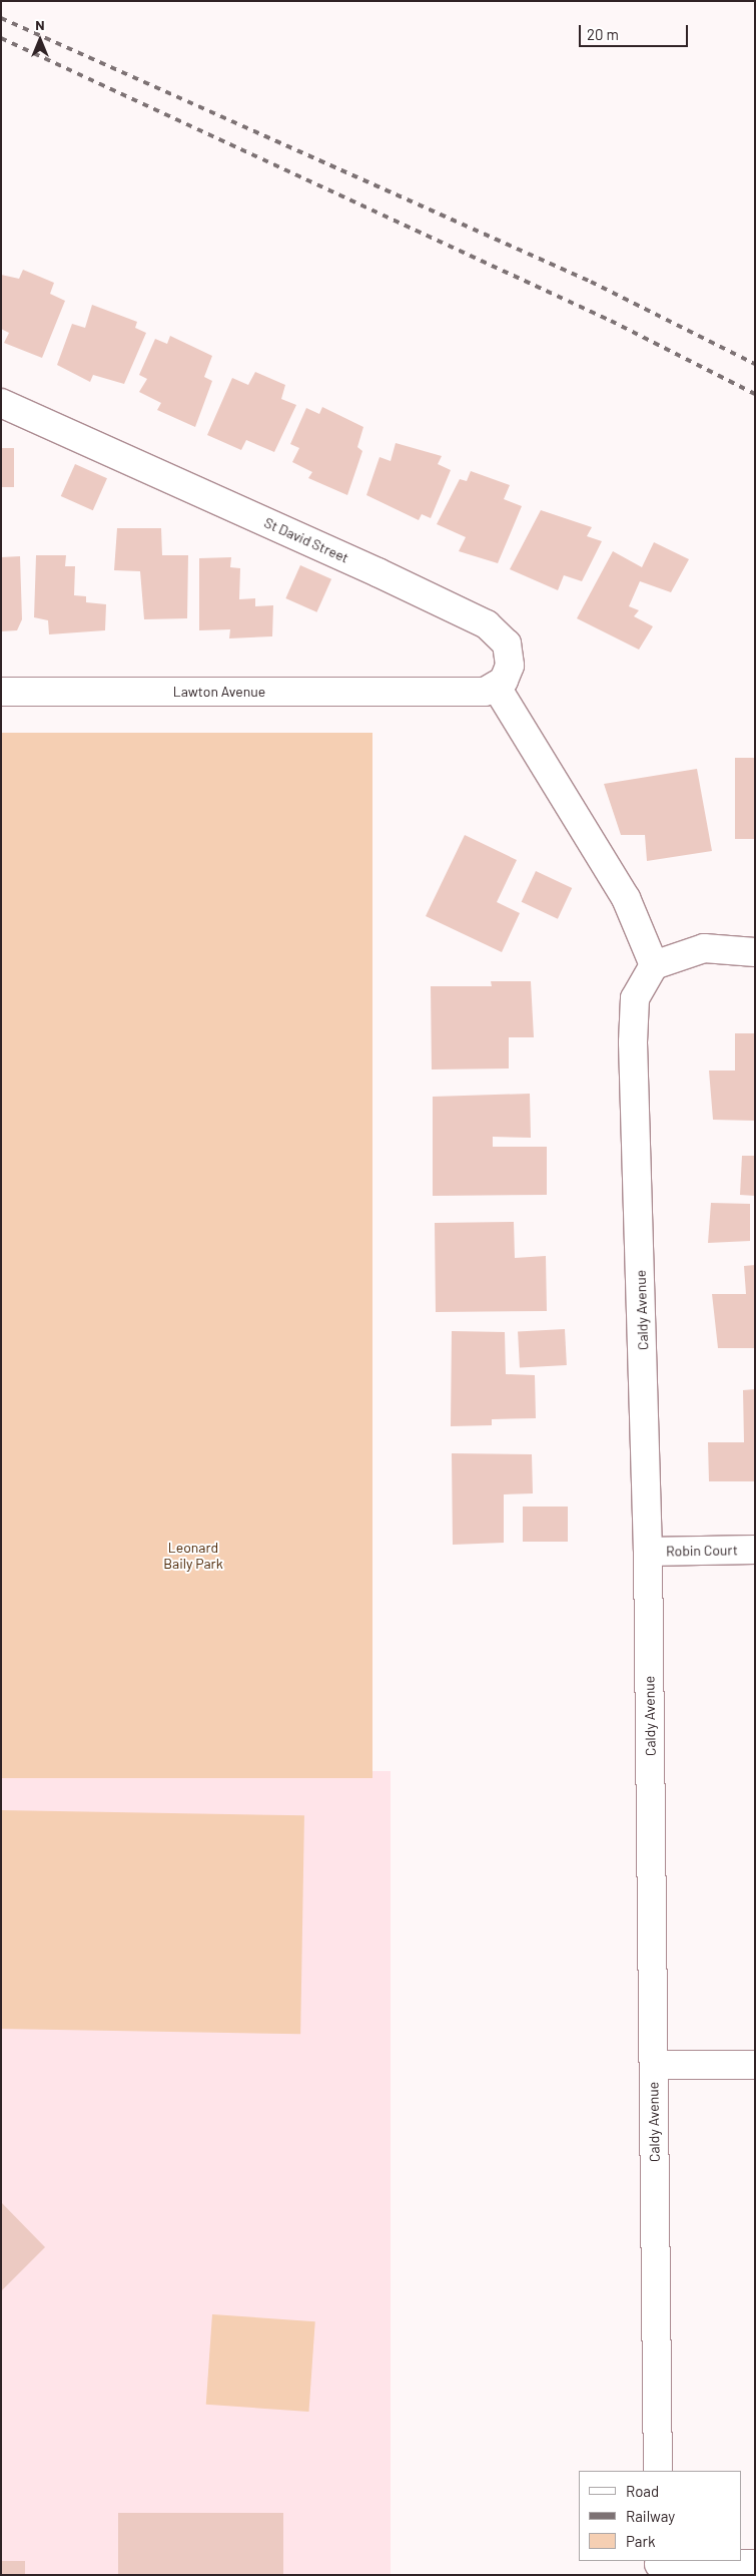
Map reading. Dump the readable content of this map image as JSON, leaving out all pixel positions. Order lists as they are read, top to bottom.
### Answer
{
  "streets": {
    "street": [
      "St David Street",
      "Lawton Avenue",
      "Caldy Avenue",
      "Robin Court"
    ]
  },
  "crossings": [
    ["St David Street", "Lawton Avenue"],
    ["Caldy Avenue", "Robin Court"]
  ],
  "parks": ["Leonard Baily Park"],
  "legend": ["Road", "Railway", "Park"],
  "scale_bar": "20 m",
  "north": "top"
}
